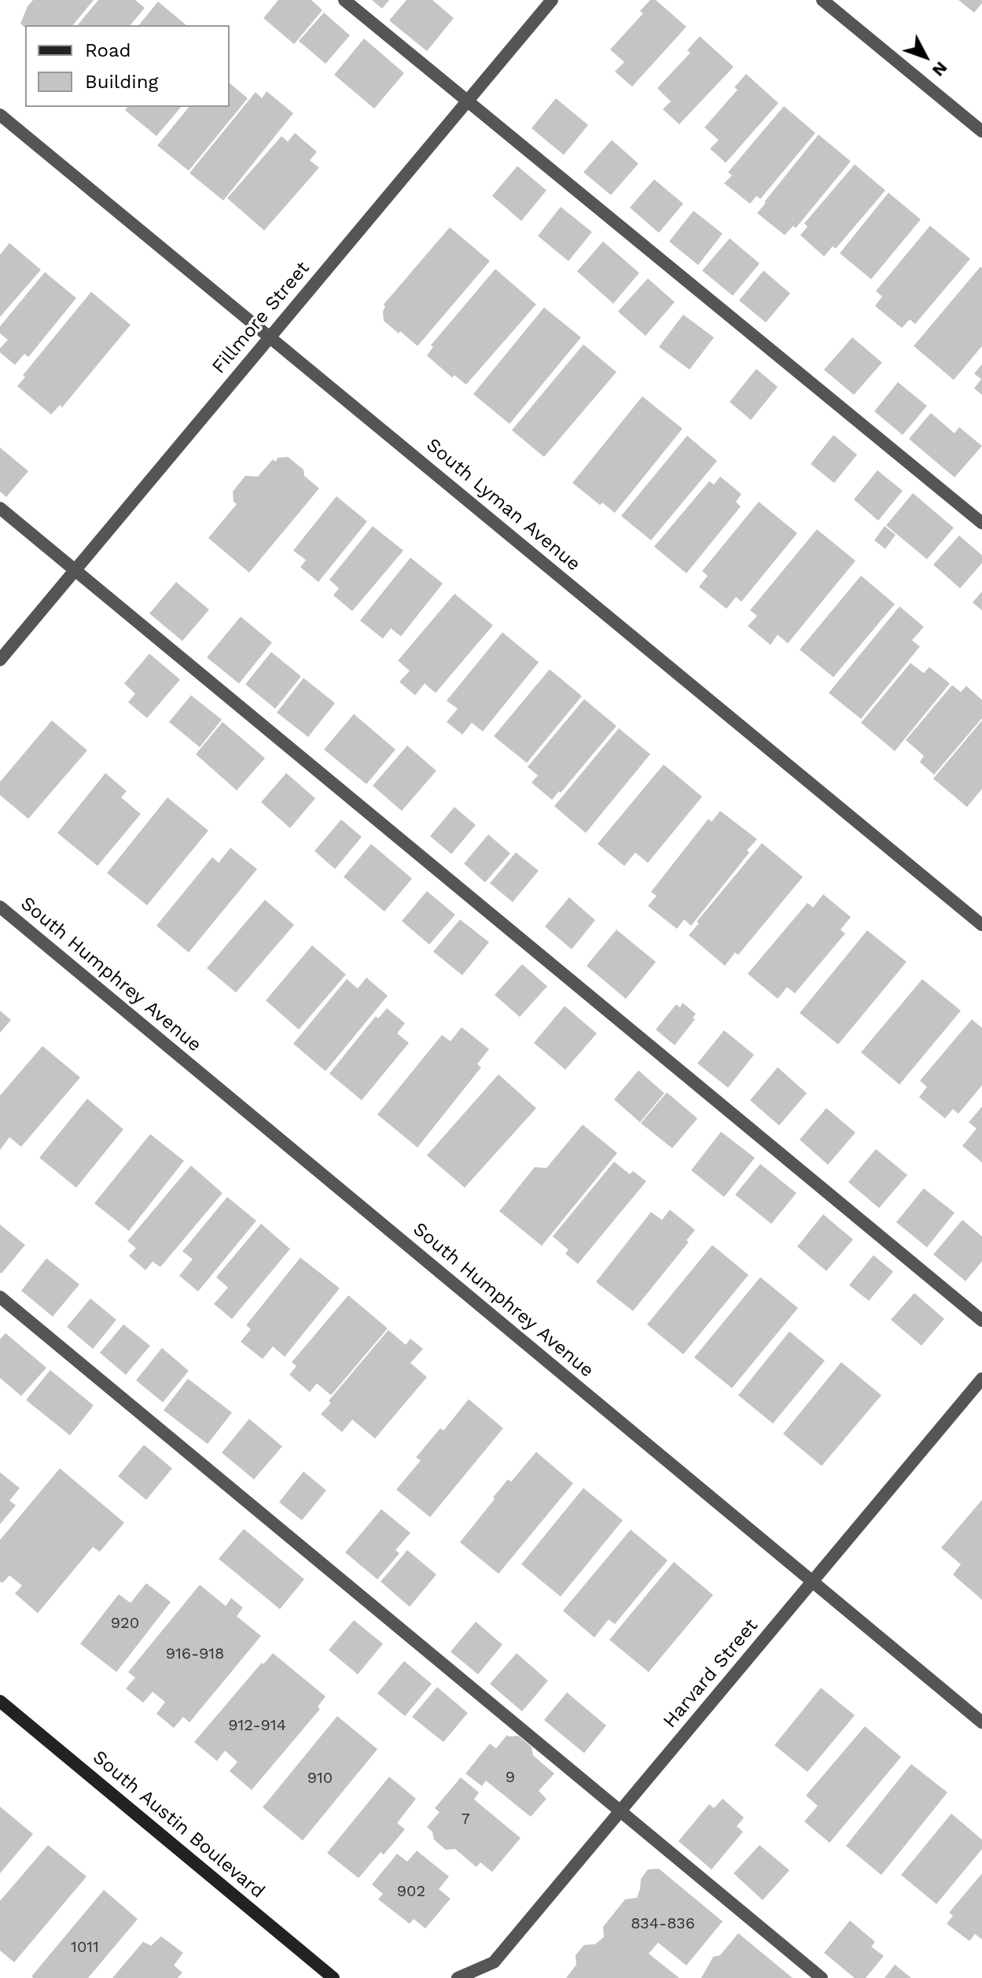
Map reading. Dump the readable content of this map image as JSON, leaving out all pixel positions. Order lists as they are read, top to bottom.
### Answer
{
  "streets": {
    "street": [
      "Fillmore Street",
      "South Lyman Avenue",
      "South Humphrey Avenue",
      "Harvard Street",
      "South Austin Boulevard"
    ]
  },
  "crossings": [
    ["Fillmore Street", "South Lyman Avenue"],
    ["South Humphrey Avenue", "Harvard Street"]
  ],
  "house_numbers": [
    "920",
    "916-918",
    "912-914",
    "9",
    "910",
    "7",
    "902",
    "834-836",
    "1011"
  ],
  "legend": ["Road", "Building"],
  "north": "bottom right"
}
